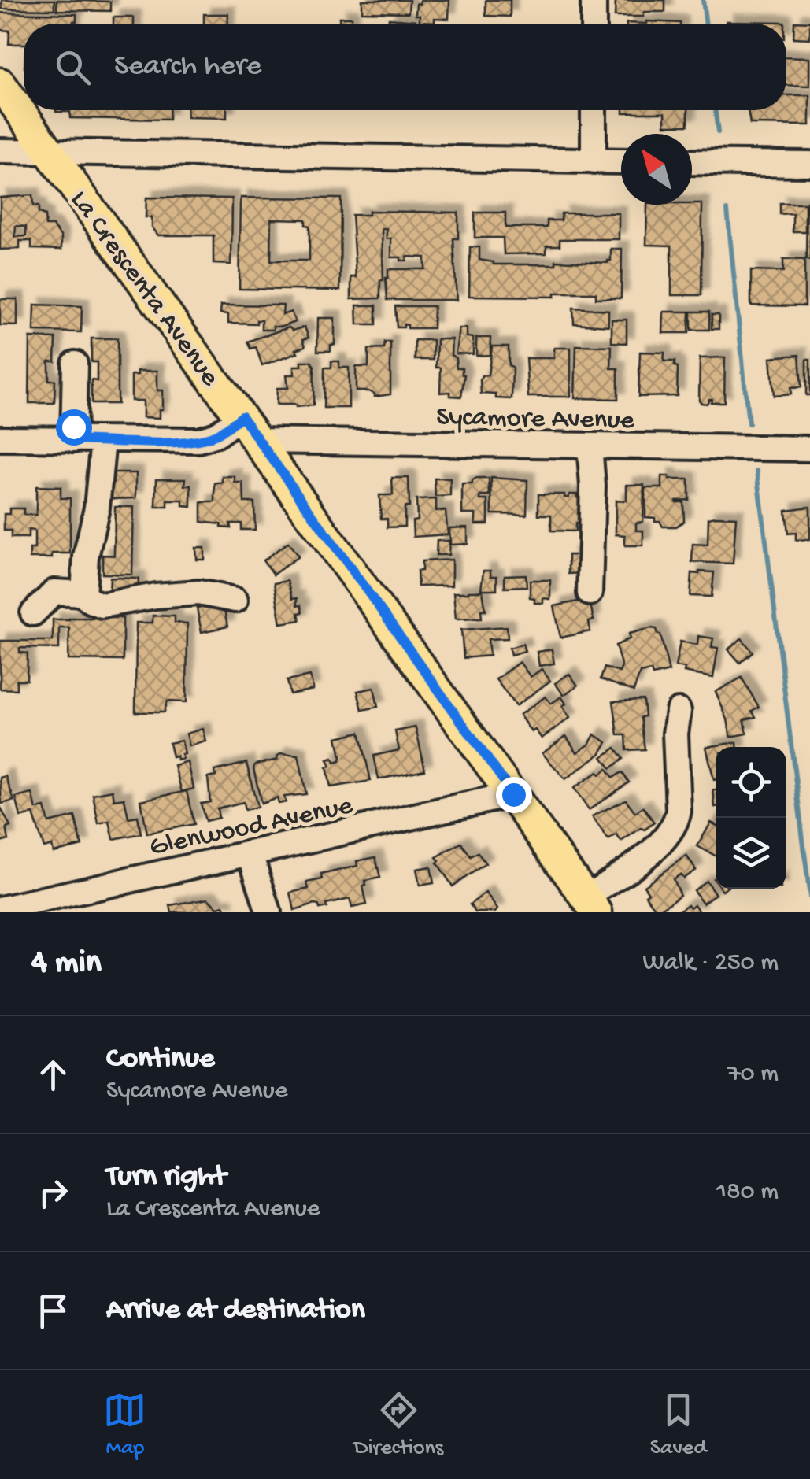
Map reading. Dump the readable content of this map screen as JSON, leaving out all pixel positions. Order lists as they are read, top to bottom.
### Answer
{
  "streets": {
    "main road": ["La Crescenta Avenue"],
    "street": ["Sycamore Avenue", "Glenwood Avenue"]
  },
  "crossings": [
    ["La Crescenta Avenue", "Sycamore Avenue"],
    ["La Crescenta Avenue", "Glenwood Avenue"]
  ],
  "north": "top left",
  "page": {
    "search": "Search here",
    "heading": ["4 min", "Walk · 250 m"],
    "list": [
      ["Continue", "Sycamore Avenue", "70 m"],
      ["Turn right", "La Crescenta Avenue", "180 m"],
      "Arrive at destination"
    ],
    "nav": ["Map", "Directions", "Saved"]
  }
}
